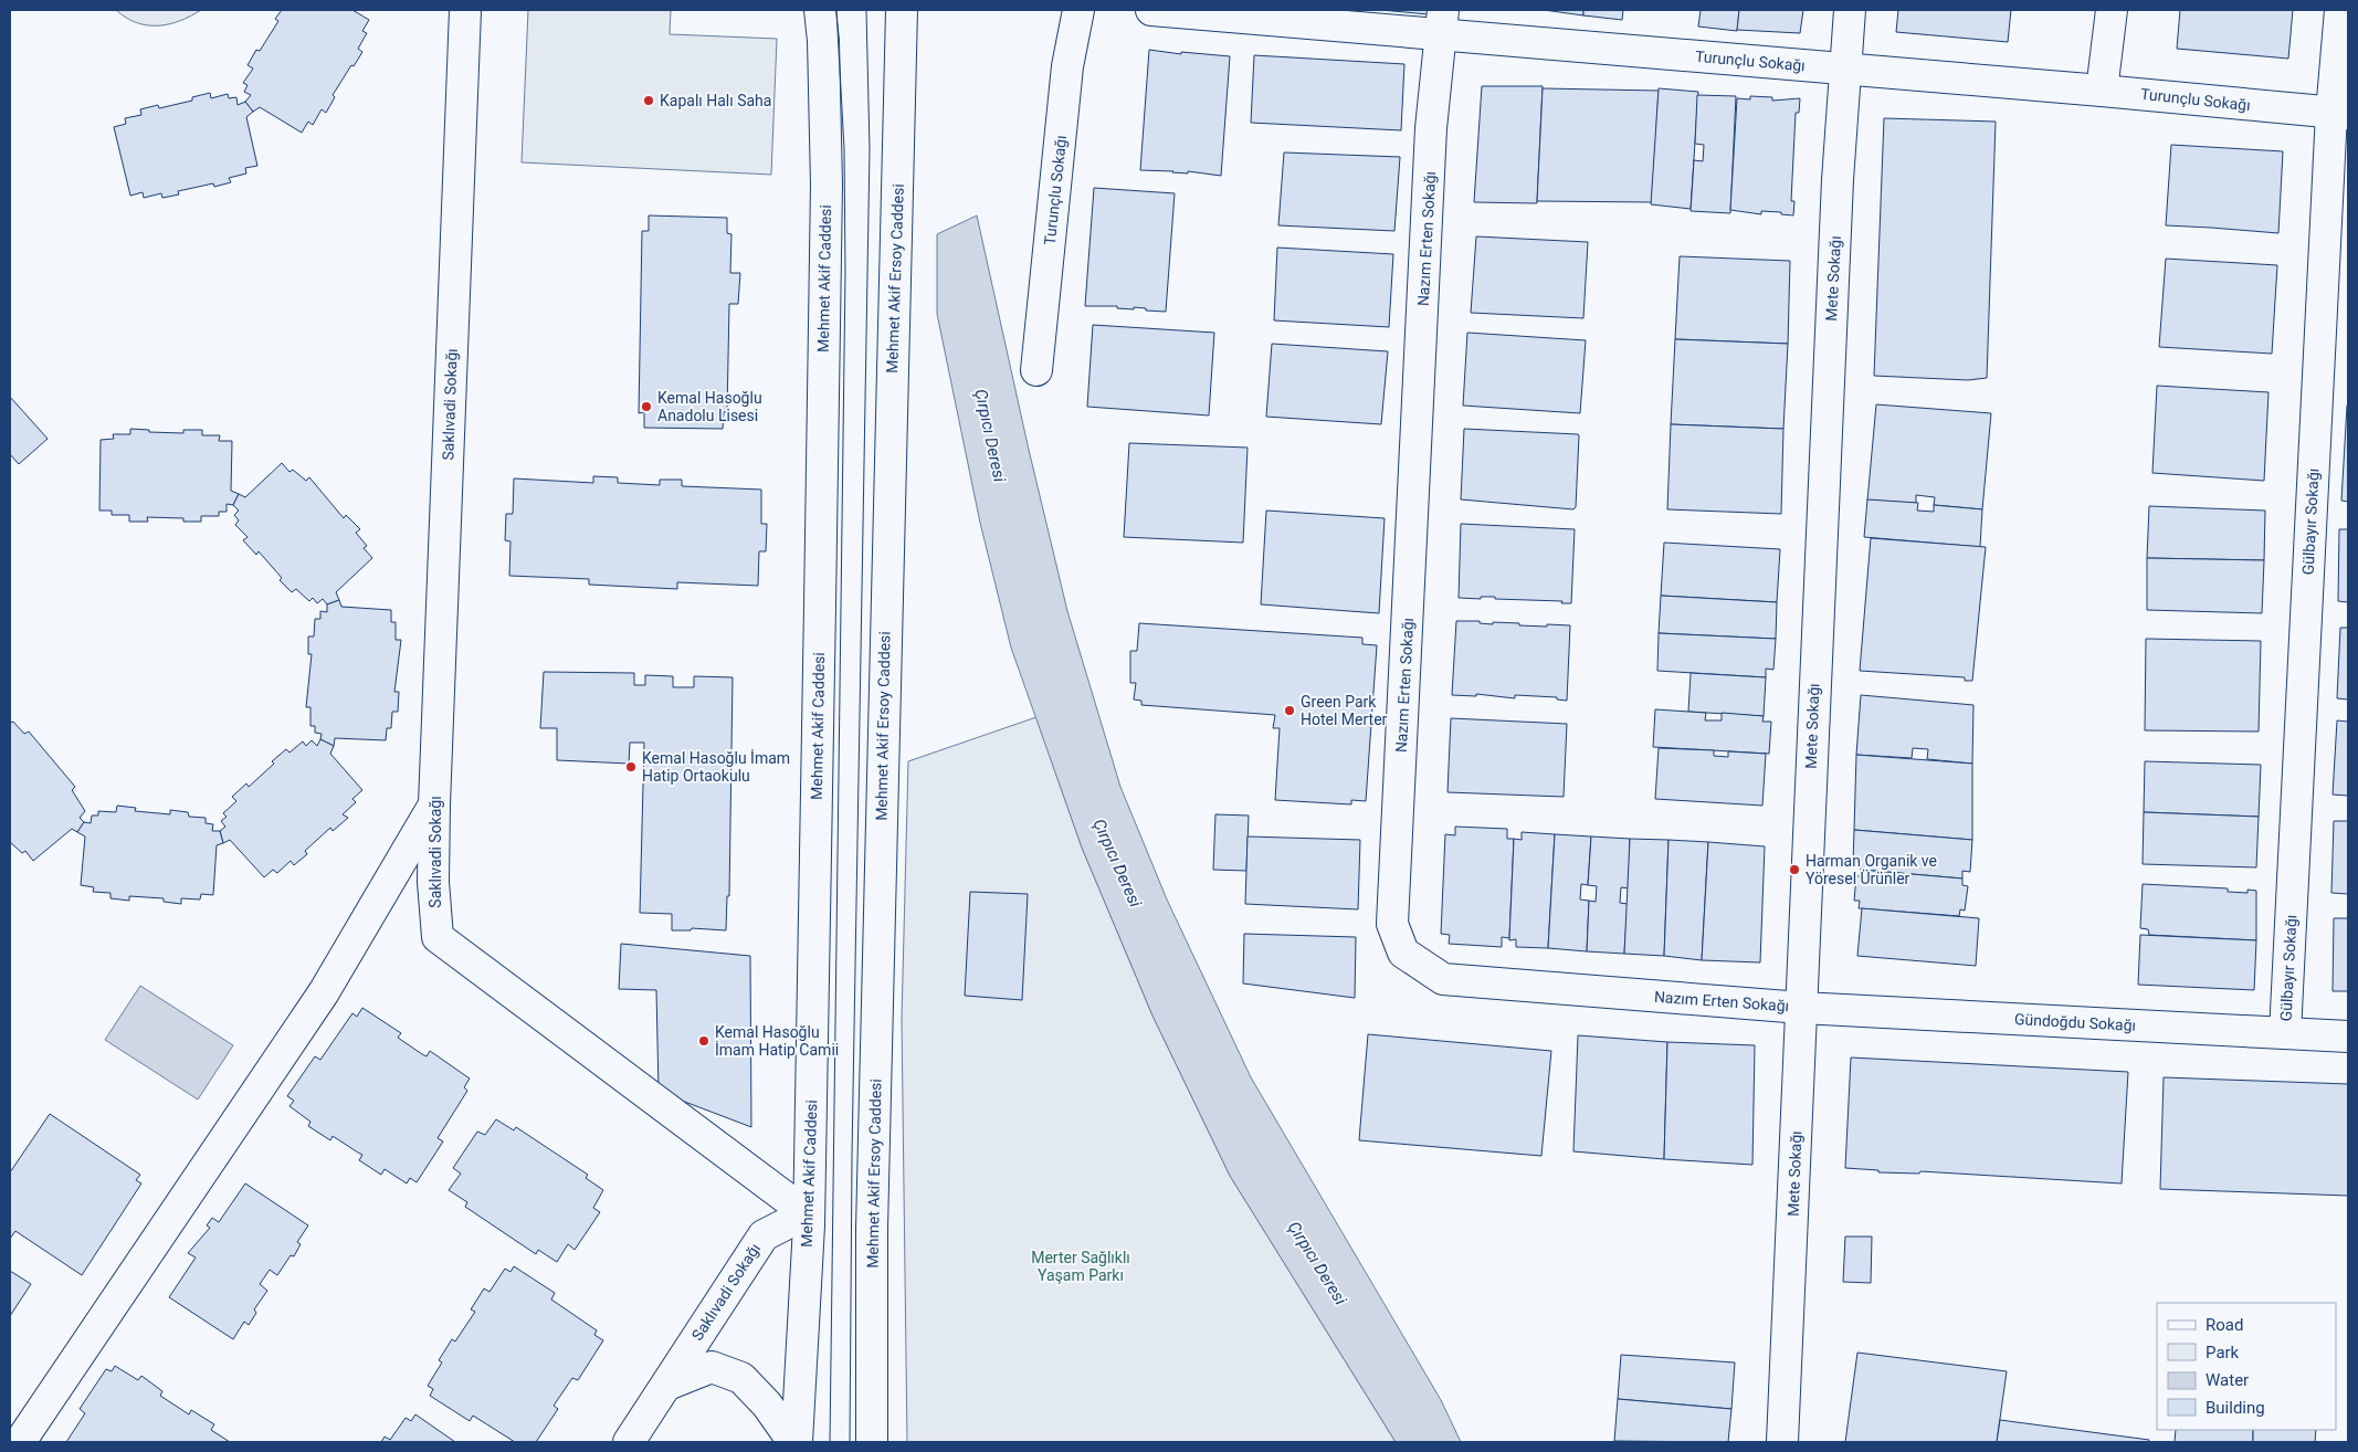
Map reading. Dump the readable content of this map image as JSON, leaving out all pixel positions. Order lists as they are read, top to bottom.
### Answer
{
  "streets": {
    "street": [
      "Turunçlu Sokağı",
      "Nazım Erten Sokağı",
      "Mehmet Akif Caddesi",
      "Mehmet Akif Ersoy Caddesi",
      "Mete Sokağı",
      "Saklıvadi Sokağı",
      "Gülbayır Sokağı",
      "Gündoğdu Sokağı"
    ]
  },
  "crossings": [
    ["Turunçlu Sokağı", "Nazım Erten Sokağı"],
    ["Turunçlu Sokağı", "Mete Sokağı"],
    ["Turunçlu Sokağı", "Gülbayır Sokağı"],
    ["Nazım Erten Sokağı", "Mete Sokağı"],
    ["Nazım Erten Sokağı", "Gündoğdu Sokağı"],
    ["Mete Sokağı", "Gündoğdu Sokağı"],
    ["Gülbayır Sokağı", "Gündoğdu Sokağı"]
  ],
  "water": ["Çırpıcı Deresi"],
  "parks": ["Merter Sağlıklı Yaşam Parkı"],
  "places": [
    "Kapalı Halı Saha",
    "Kemal Hasoğlu Anadolu Lisesi",
    "Green Park Hotel Merter",
    "Kemal Hasoğlu İmam Hatip Ortaokulu",
    "Harman Organik ve Yöresel Ürünler",
    "Kemal Hasoğlu İmam Hatip Camii"
  ],
  "legend": [
    "Road",
    "Park",
    "Water",
    "Building"
  ]
}
